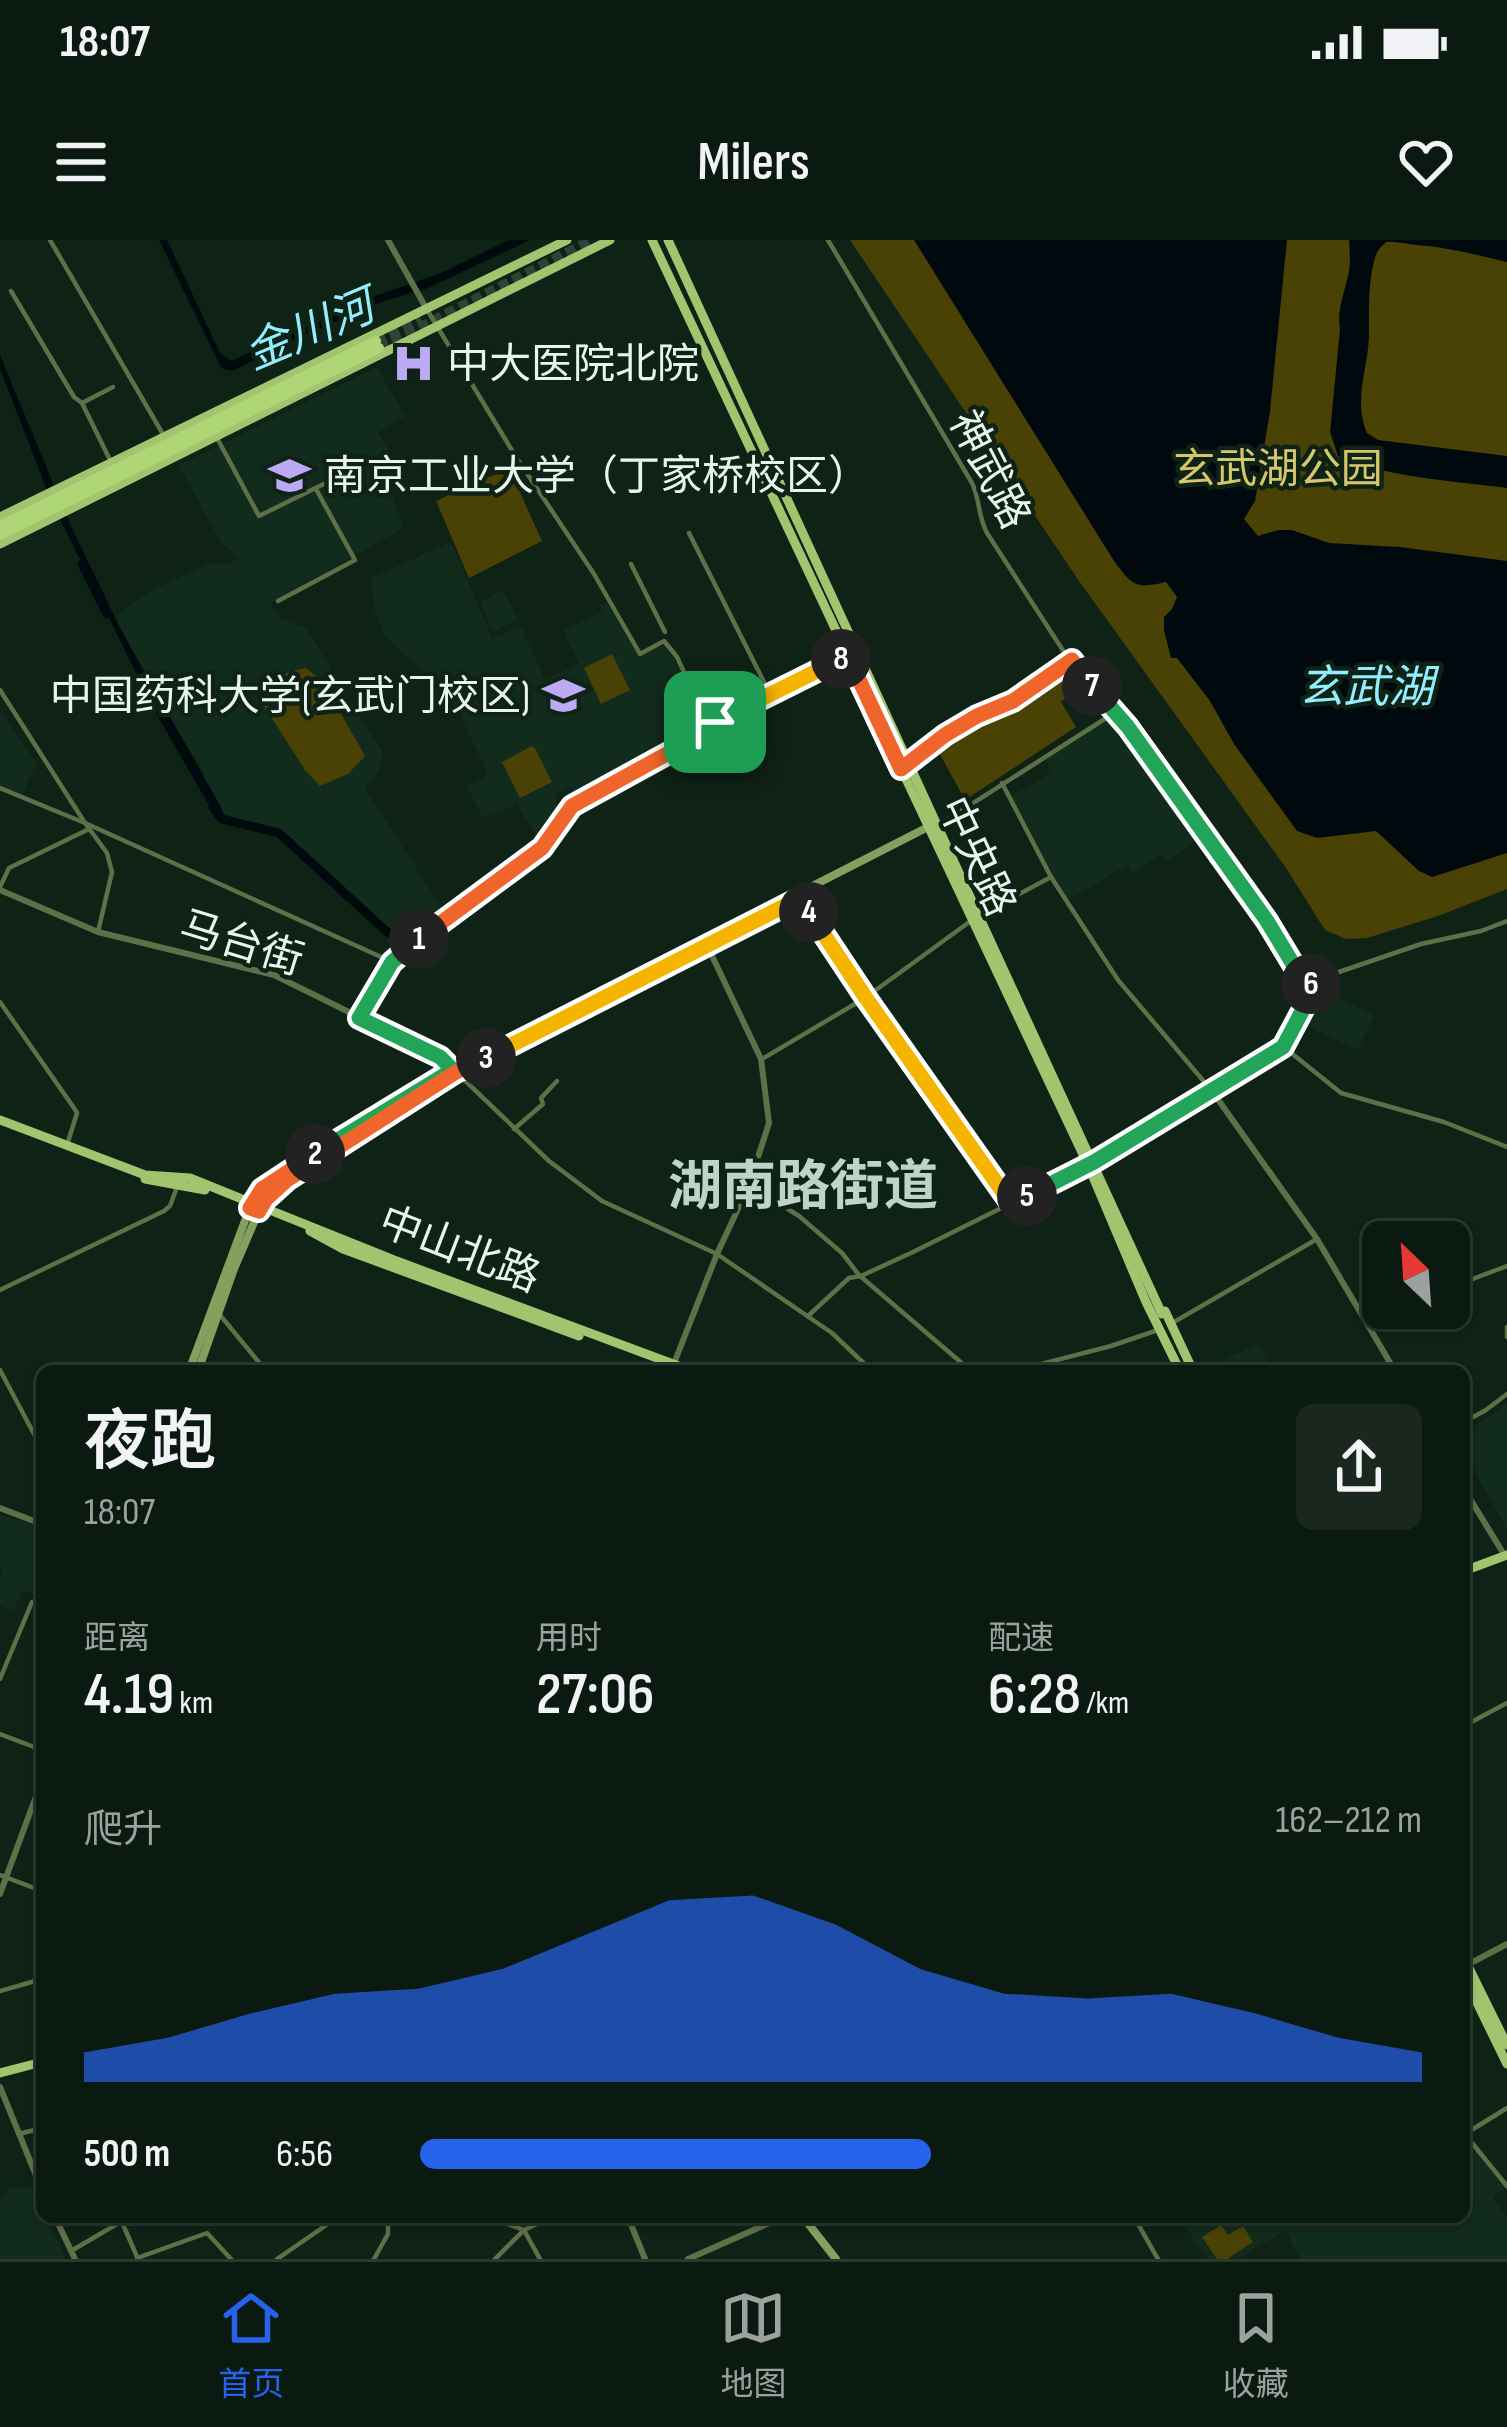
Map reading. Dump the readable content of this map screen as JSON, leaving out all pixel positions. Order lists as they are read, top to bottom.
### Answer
{
  "streets": {
    "main road": ["中央路", "中山北路"],
    "street": ["神武路", "马台街"]
  },
  "districts": ["湖南路街道"],
  "water": ["金川河", "玄武湖"],
  "parks": ["玄武湖公园"],
  "places": {
    "hospital": ["中大医院北院"],
    "school or university": ["南京工业大学（丁家桥校区）", "中国药科大学(玄武门校区)"]
  },
  "north": "top left",
  "page": {
    "status": "18:07",
    "header": "Milers",
    "pins": [
      "8",
      "7",
      "4",
      "1",
      "6",
      "3",
      "2",
      "5"
    ],
    "heading": ["夜跑", "18:07"],
    "stats": [
      ["距离", "4.19 km"],
      ["用时", "27:06"],
      ["配速", "6:28 /km"]
    ],
    "chart": ["爬升", "162–212 m"],
    "list": [
      {
        "name": "500 m",
        "note": "6:56"
      }
    ],
    "tabs": ["首页", "地图", "收藏"]
  }
}
